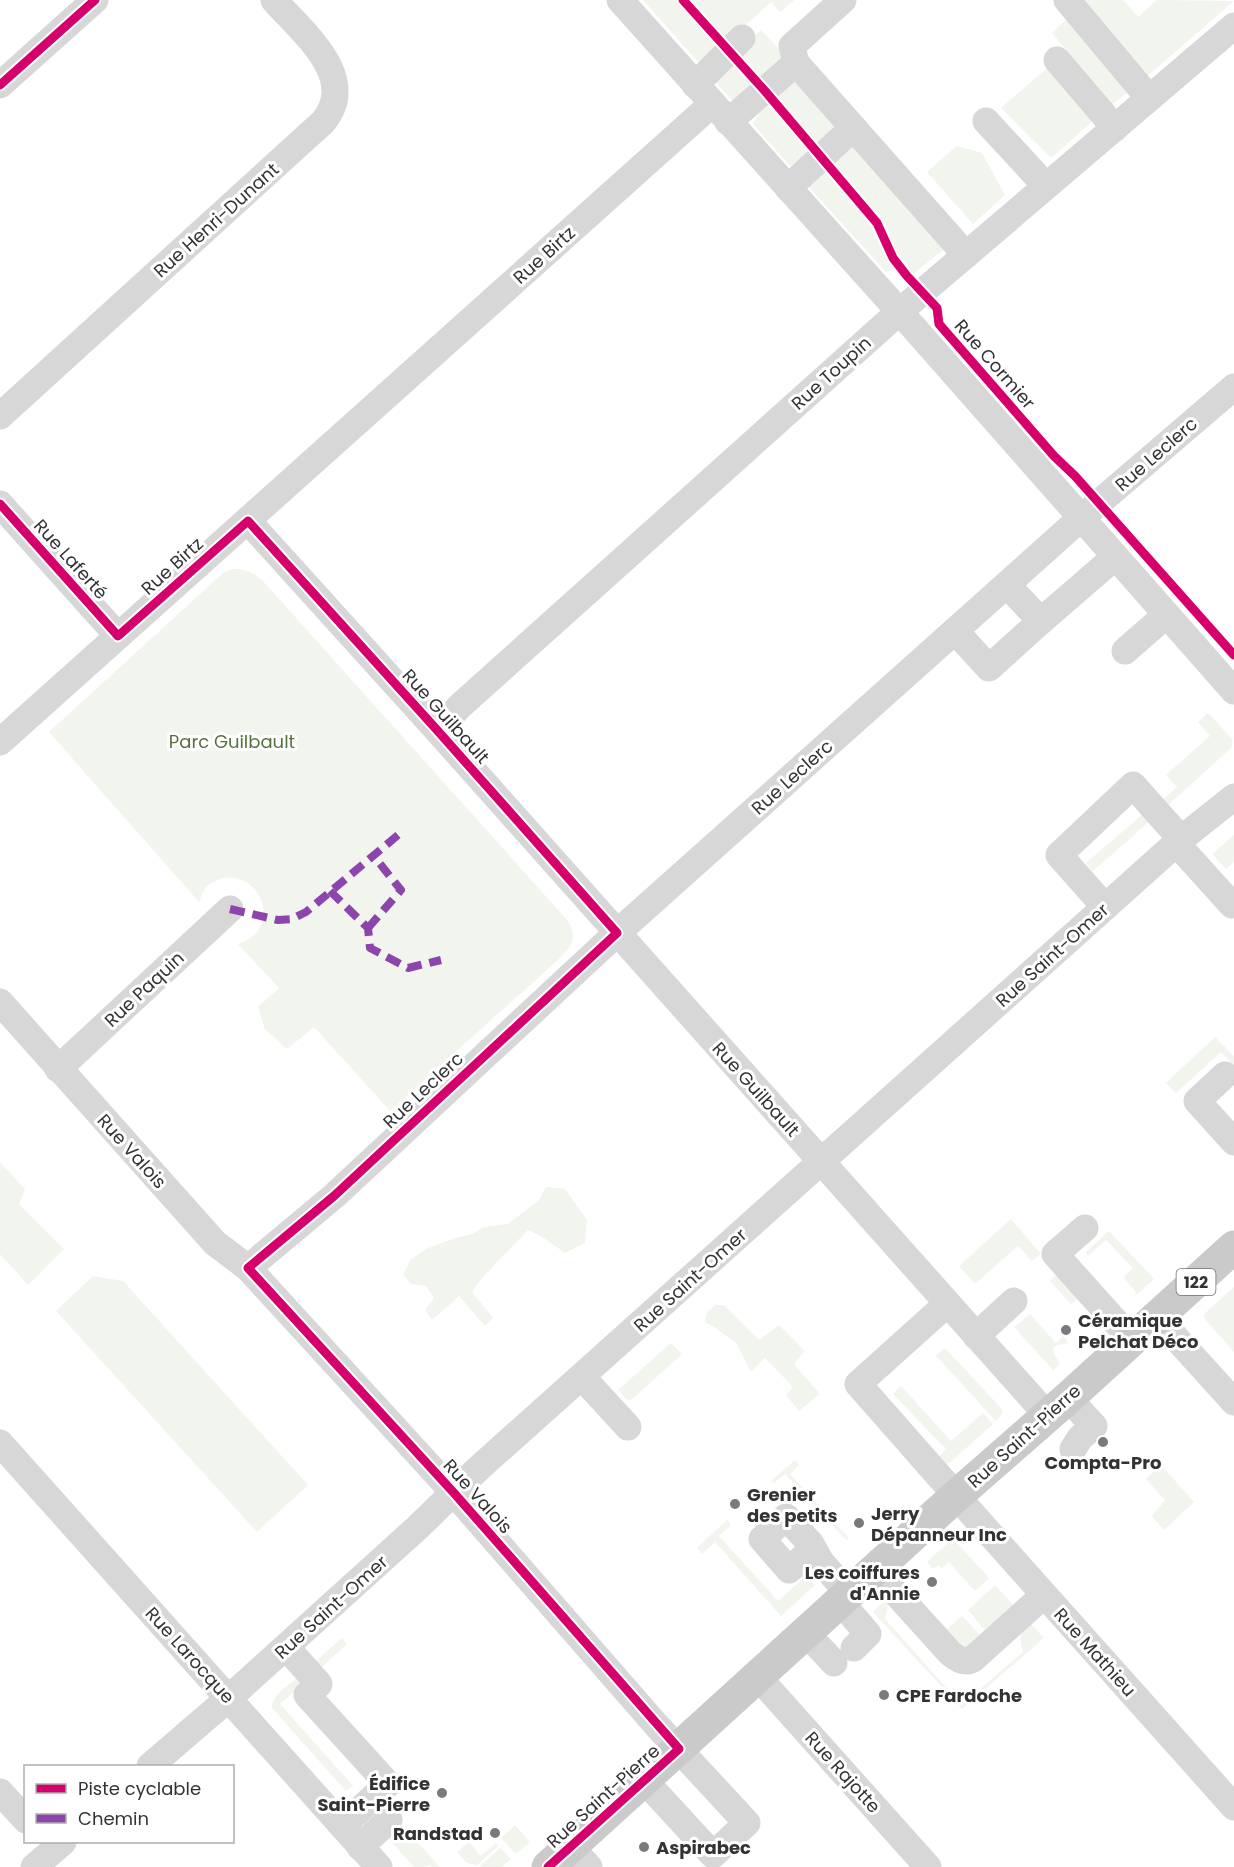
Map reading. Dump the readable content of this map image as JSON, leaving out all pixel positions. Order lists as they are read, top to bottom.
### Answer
{
  "streets": {
    "main road": ["122", "Rue Saint-Pierre"],
    "street": [
      "Rue Henri-Dunant",
      "Rue Birtz",
      "Rue Cormier",
      "Rue Toupin",
      "Rue Leclerc",
      "Rue Laferté",
      "Rue Guilbault",
      "Rue Saint-Omer",
      "Rue Paquin",
      "Rue Valois",
      "Rue Mathieu",
      "Rue Larocque",
      "Rue Rajotte"
    ]
  },
  "crossings": [
    ["Rue Birtz", "Rue Cormier"],
    ["Rue Birtz", "Rue Laferté"],
    ["Rue Birtz", "Rue Guilbault"],
    ["Rue Cormier", "Rue Toupin"],
    ["Rue Cormier", "Rue Leclerc"],
    ["Rue Toupin", "Rue Guilbault"],
    ["Rue Leclerc", "Rue Guilbault"],
    ["Rue Leclerc", "Rue Valois"],
    ["Rue Guilbault", "Rue Saint-Omer"],
    ["Rue Guilbault", "Rue Saint-Pierre"],
    ["Rue Guilbault", "Rue Mathieu"],
    ["Rue Saint-Omer", "Rue Valois"],
    ["Rue Saint-Omer", "Rue Larocque"],
    ["Rue Paquin", "Rue Valois"],
    ["Rue Valois", "Rue Saint-Pierre"],
    ["Rue Saint-Pierre", "Rue Mathieu"],
    ["Rue Saint-Pierre", "Rue Rajotte"]
  ],
  "parks": ["Parc Guilbault"],
  "places": [
    "Céramique Pelchat Déco",
    "Compta-Pro",
    "Grenier des petits",
    "Jerry Dépanneur Inc",
    "Les coiffures d'Annie",
    "CPE Fardoche",
    "Édifice Saint-Pierre",
    "Randstad",
    "Aspirabec"
  ],
  "legend": ["Piste cyclable", "Chemin"]
}
